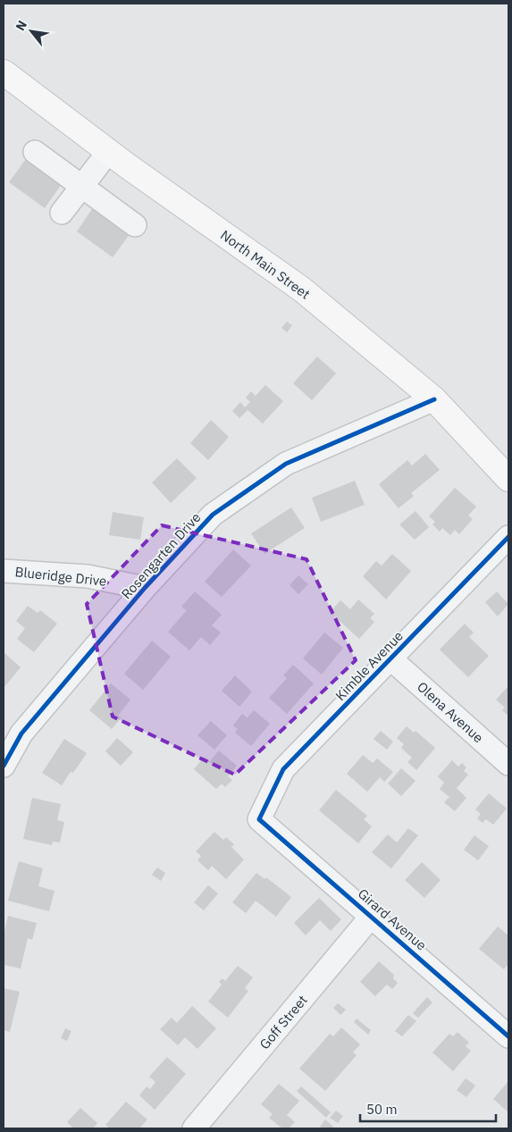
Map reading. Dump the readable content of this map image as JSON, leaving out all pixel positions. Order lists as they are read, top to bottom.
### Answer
{
  "streets": {
    "main road": ["North Main Street"],
    "street": [
      "Rosengarten Drive",
      "Blueridge Drive",
      "Kimble Avenue",
      "Olena Avenue",
      "Girard Avenue",
      "Goff Street"
    ]
  },
  "crossings": [
    ["North Main Street", "Rosengarten Drive"],
    ["Rosengarten Drive", "Blueridge Drive"],
    ["Kimble Avenue", "Olena Avenue"],
    ["Kimble Avenue", "Girard Avenue"],
    ["Girard Avenue", "Goff Street"]
  ],
  "scale_bar": "50 m",
  "north": "top left"
}
